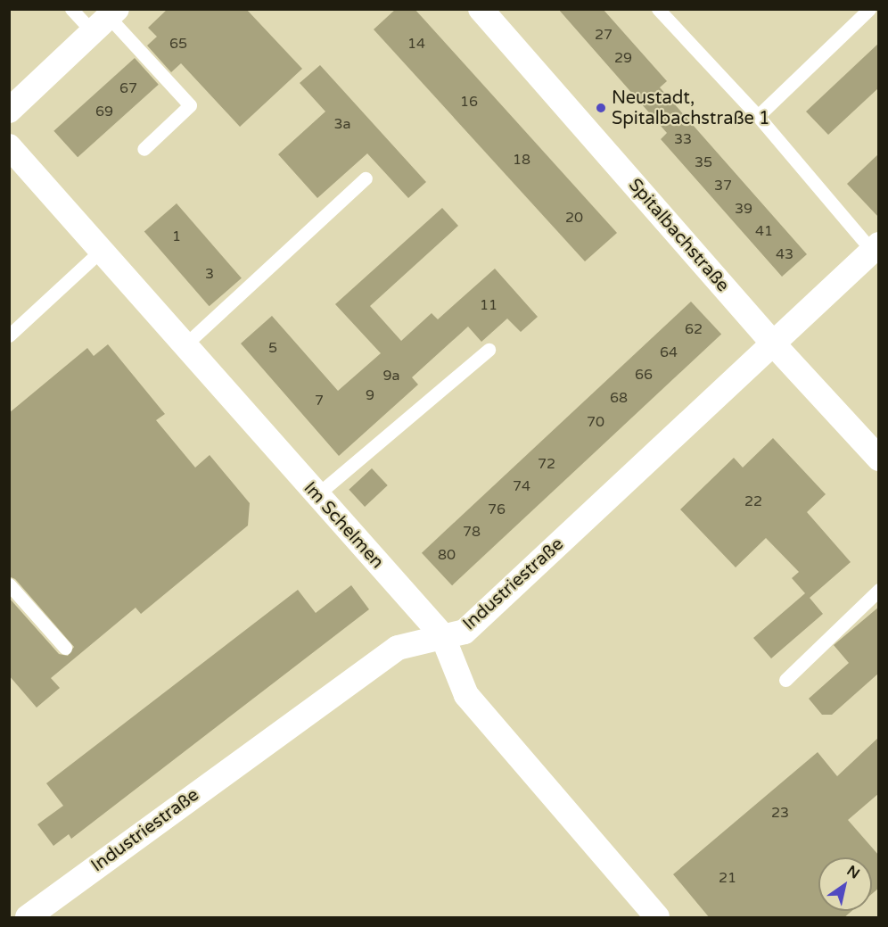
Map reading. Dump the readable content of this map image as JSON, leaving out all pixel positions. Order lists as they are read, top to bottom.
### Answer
{
  "streets": {
    "street": ["Spitalbachstraße", "Im Schelmen", "Industriestraße"]
  },
  "crossings": [
    ["Spitalbachstraße", "Industriestraße"],
    ["Im Schelmen", "Industriestraße"]
  ],
  "places": ["Neustadt, Spitalbachstraße 1"],
  "house_numbers": [
    "27",
    "65",
    "14",
    "29",
    "67",
    "16",
    "69",
    "3a",
    "33",
    "18",
    "35",
    "37",
    "39",
    "20",
    "41",
    "1",
    "43",
    "3",
    "11",
    "62",
    "5",
    "64",
    "66",
    "9a",
    "9",
    "68",
    "7",
    "70",
    "72",
    "74",
    "22",
    "76",
    "78",
    "80",
    "23",
    "21"
  ],
  "north": "top right"
}
